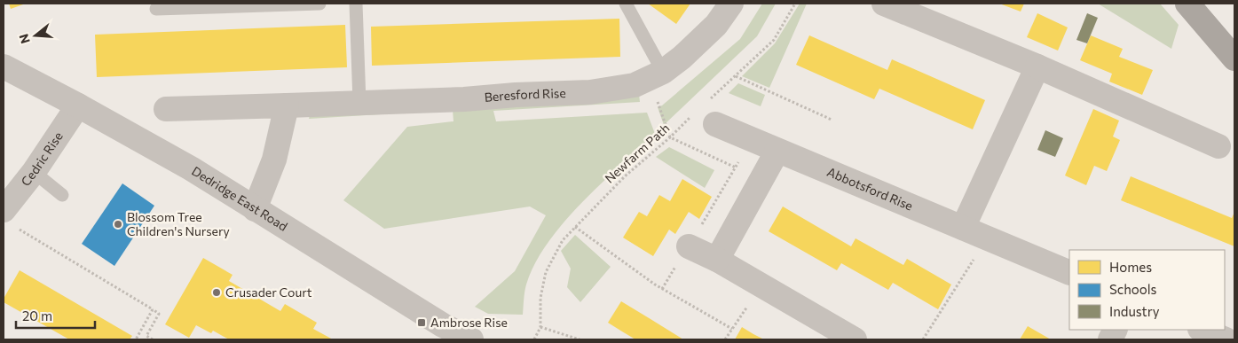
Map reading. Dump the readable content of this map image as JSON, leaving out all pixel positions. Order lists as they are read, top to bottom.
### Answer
{
  "streets": {
    "street": [
      "Beresford Rise",
      "Cedric Rise",
      "Abbotsford Rise",
      "Dedridge East Road"
    ],
    "path": ["Newfarm Path"]
  },
  "crossings": [
    ["Newfarm Path", "Abbotsford Rise"],
    ["Cedric Rise", "Dedridge East Road"]
  ],
  "places": {
    "other": ["Blossom Tree Children's Nursery", "Crusader Court"],
    "transit": ["Ambrose Rise"]
  },
  "legend": ["Homes", "Schools", "Industry"],
  "scale_bar": "20 m",
  "north": "left"
}
